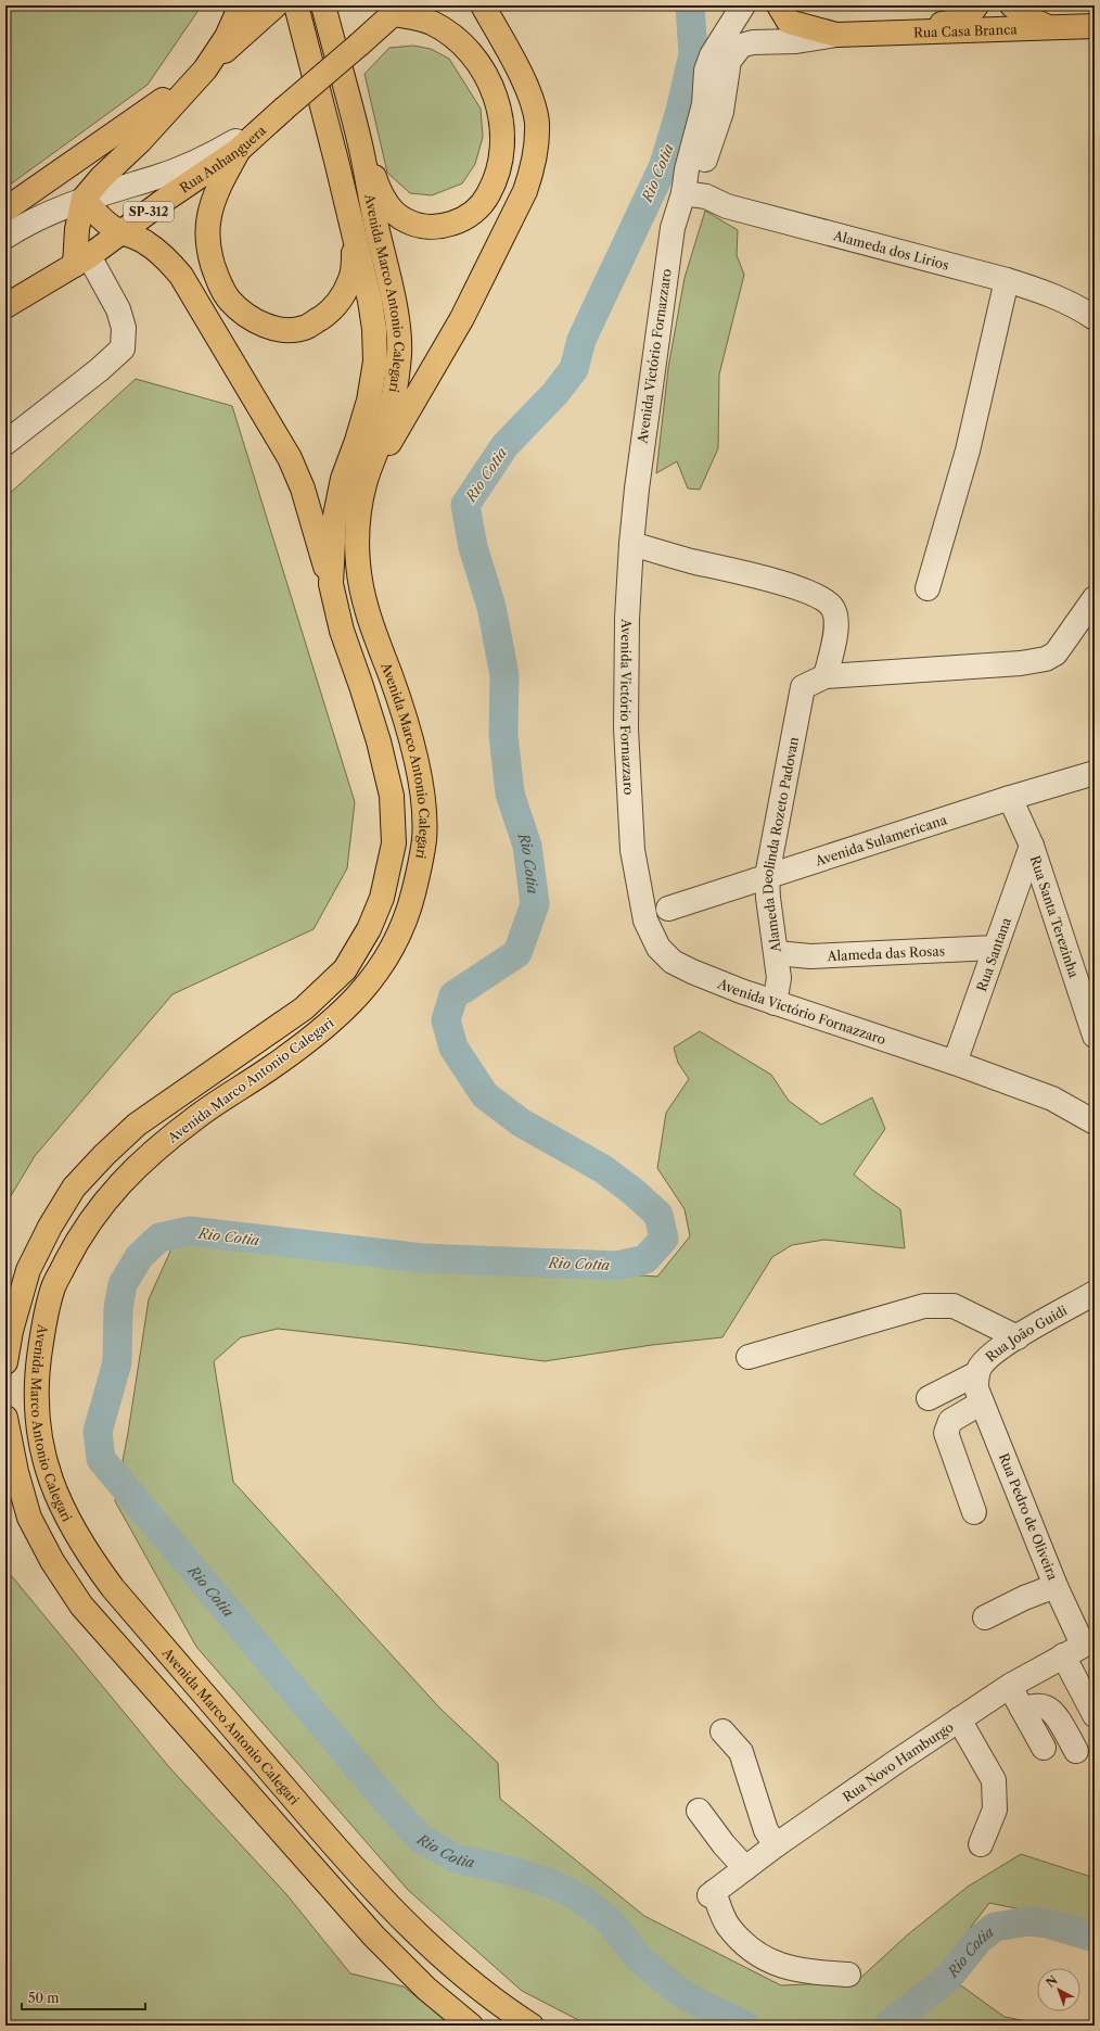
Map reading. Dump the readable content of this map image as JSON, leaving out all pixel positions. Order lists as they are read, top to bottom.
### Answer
{
  "streets": {
    "main road": [
      "Rua Casa Branca",
      "Rua Anhanguera",
      "SP-312",
      "Avenida Marco Antonio Calegari"
    ],
    "street": [
      "Alameda dos Lirios",
      "Avenida Victório Fornazzaro",
      "Avenida Sulamericana",
      "Alameda Deolinda Rozeto Padovan",
      "Rua Santa Terezinha",
      "Alameda das Rosas",
      "Rua Santana",
      "Rua João Guidi",
      "Rua Pedro de Oliveira",
      "Rua Novo Hamburgo"
    ]
  },
  "crossings": [
    ["Rua Anhanguera", "SP-312"],
    ["Alameda dos Lirios", "Avenida Victório Fornazzaro"],
    ["Avenida Victório Fornazzaro", "Alameda Deolinda Rozeto Padovan"],
    ["Avenida Victório Fornazzaro", "Rua Santana"],
    ["Avenida Sulamericana", "Alameda Deolinda Rozeto Padovan"],
    ["Avenida Sulamericana", "Rua Santa Terezinha"],
    ["Alameda Deolinda Rozeto Padovan", "Alameda das Rosas"],
    ["Rua Santa Terezinha", "Rua Santana"],
    ["Alameda das Rosas", "Rua Santana"],
    ["Rua João Guidi", "Rua Pedro de Oliveira"],
    ["Rua Pedro de Oliveira", "Rua Novo Hamburgo"]
  ],
  "water": ["Rio Cotia"],
  "scale_bar": "50 m",
  "north": "top left"
}
